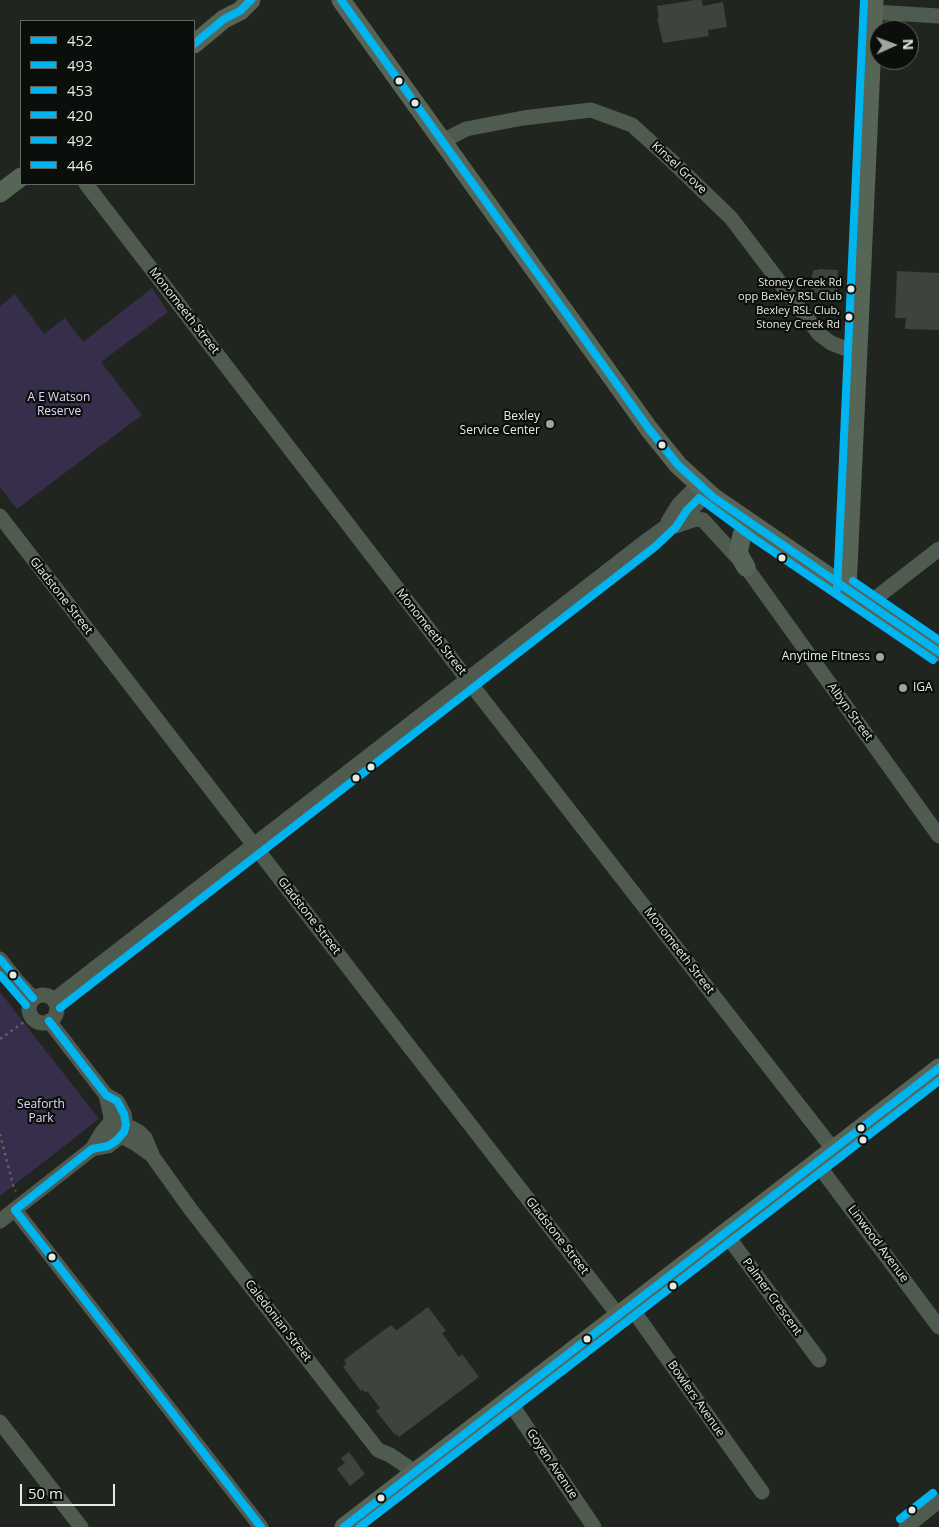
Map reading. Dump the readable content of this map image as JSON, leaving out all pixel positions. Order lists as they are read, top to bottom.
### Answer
{
  "streets": {
    "street": [
      "Kinsel Grove",
      "Monomeeth Street",
      "Gladstone Street",
      "Albyn Street",
      "Linwood Avenue",
      "Palmer Crescent",
      "Caledonian Street",
      "Bowlers Avenue",
      "Goyen Avenue"
    ]
  },
  "crossings": [
    ["Gladstone Street", "Bowlers Avenue"]
  ],
  "parks": ["A E Watson Reserve", "Seaforth Park"],
  "places": [
    "Stoney Creek Rd opp Bexley RSL Club",
    "Bexley RSL Club, Stoney Creek Rd",
    "Bexley Service Center",
    "Anytime Fitness",
    "IGA"
  ],
  "lines": [
    "transit line 452",
    "transit line 492",
    "transit line 446",
    "transit line 493",
    "transit line 453",
    "transit line 420"
  ],
  "legend": [
    "452",
    "493",
    "453",
    "420",
    "492",
    "446"
  ],
  "scale_bar": "50 m",
  "north": "right"
}
